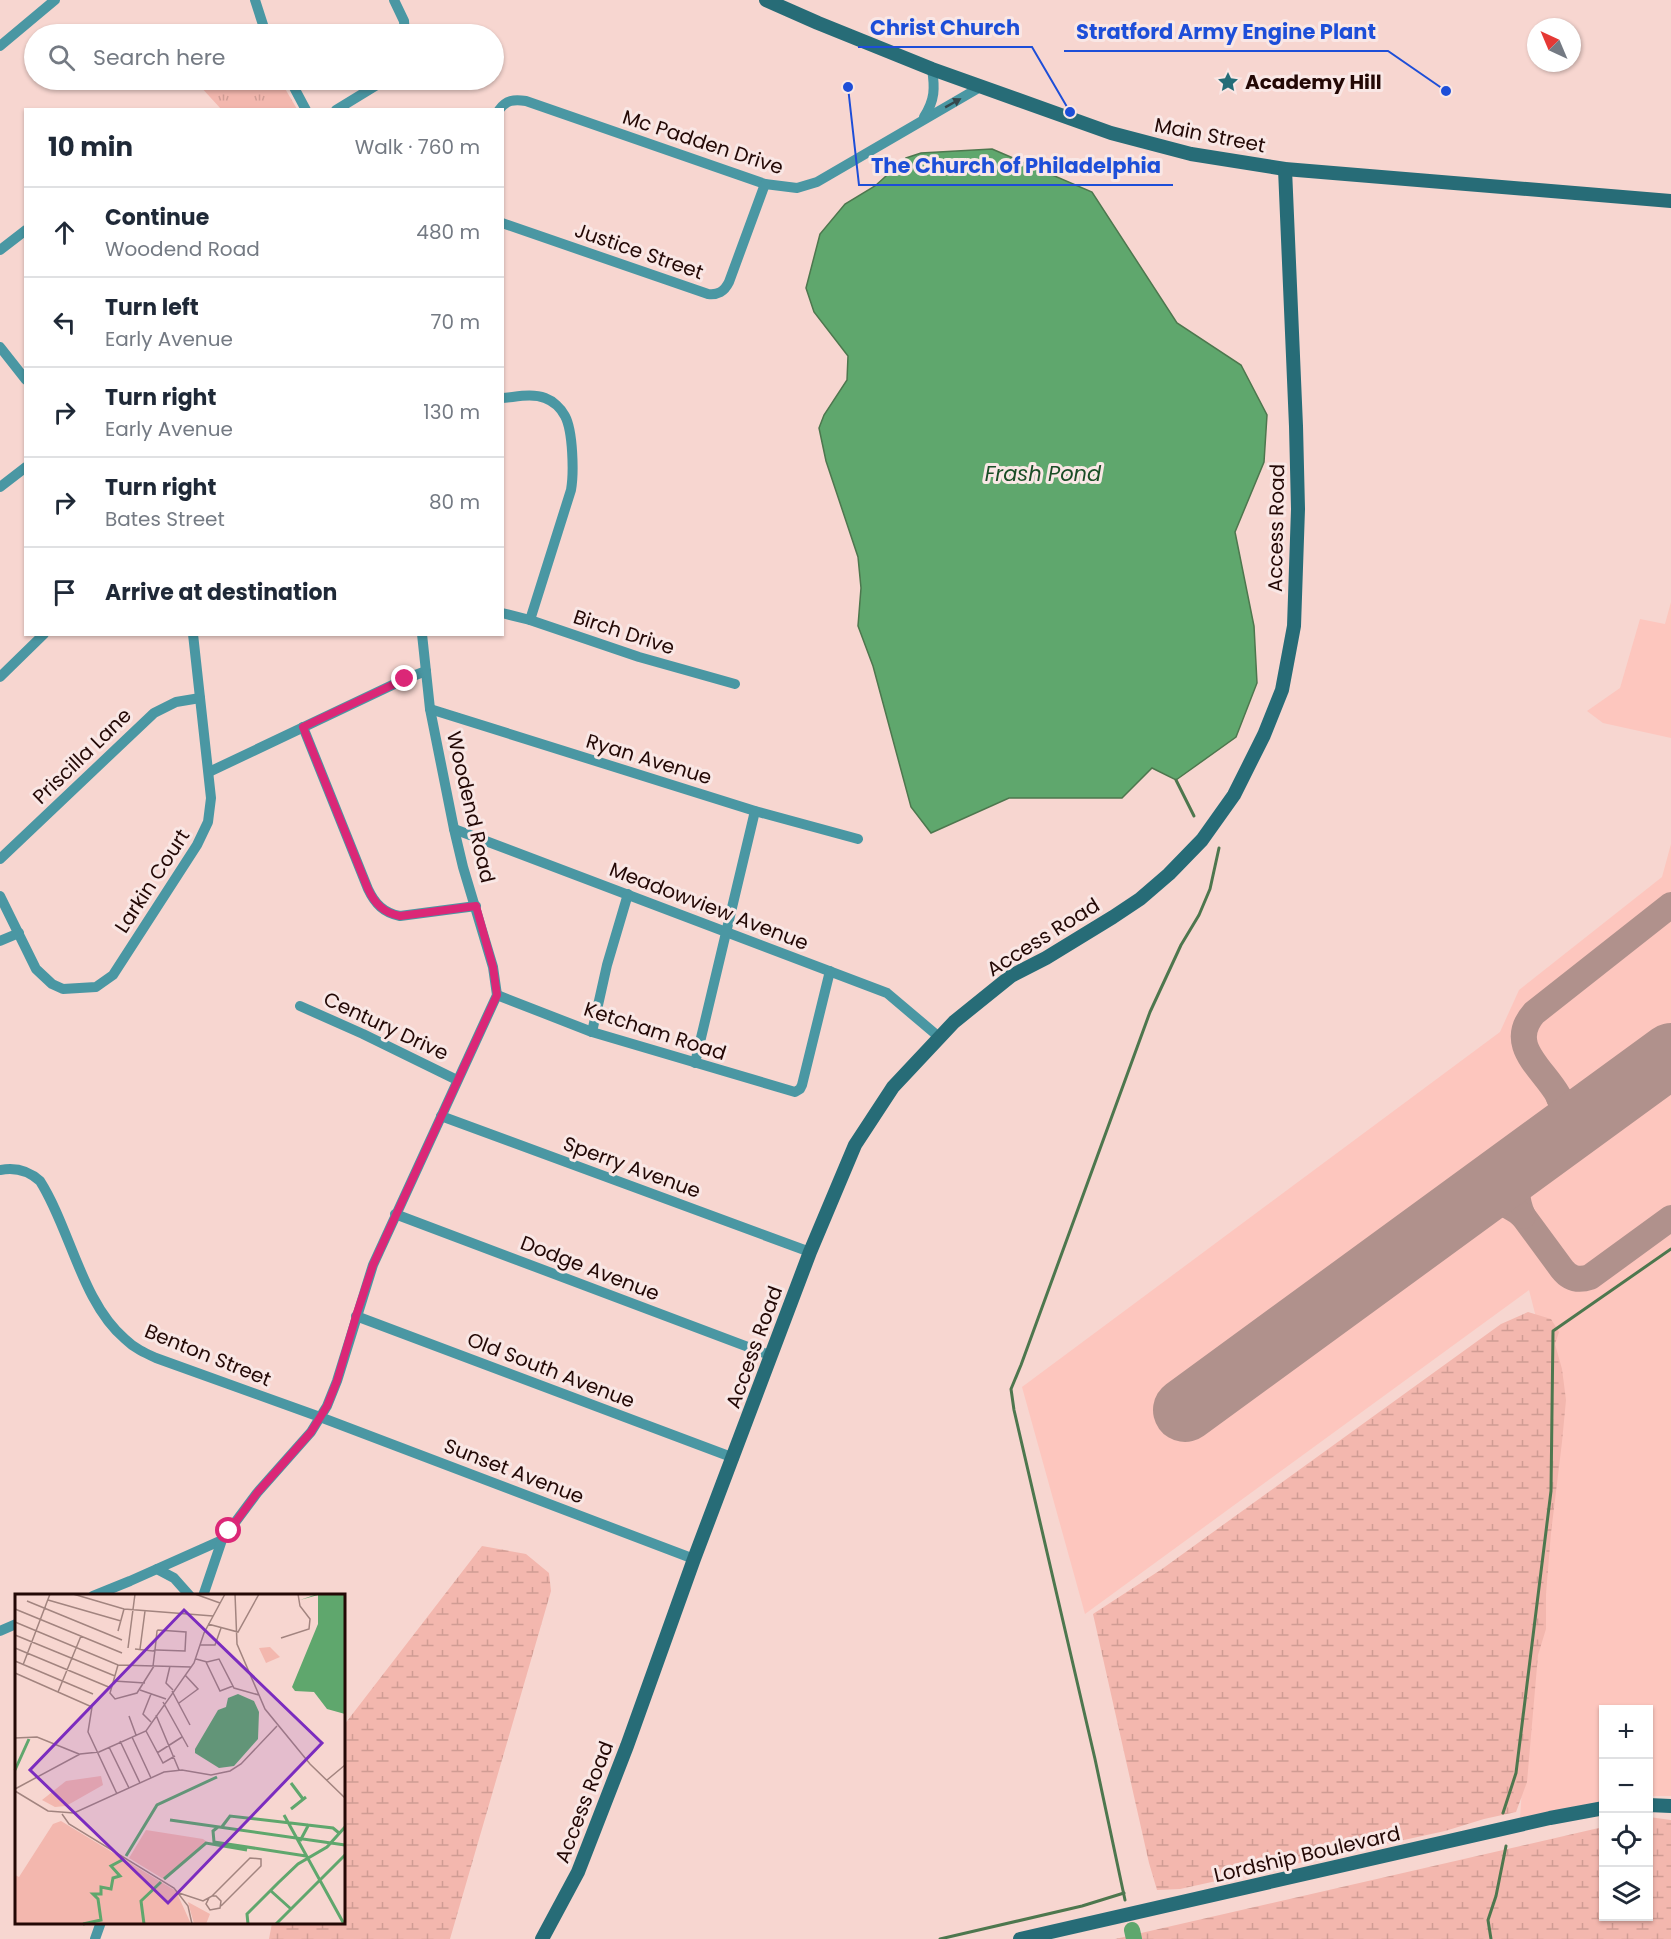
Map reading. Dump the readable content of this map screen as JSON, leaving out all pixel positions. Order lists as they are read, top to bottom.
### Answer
{
  "streets": {
    "main road": ["Main Street", "Access Road", "Lordship Boulevard"],
    "street": [
      "Mc Padden Drive",
      "Justice Street",
      "Birch Drive",
      "Priscilla Lane",
      "Ryan Avenue",
      "Woodend Road",
      "Larkin Court",
      "Meadowview Avenue",
      "Century Drive",
      "Ketcham Road",
      "Sperry Avenue",
      "Dodge Avenue",
      "Benton Street",
      "Old South Avenue",
      "Sunset Avenue"
    ]
  },
  "crossings": [
    ["Main Street", "Mc Padden Drive"],
    ["Main Street", "Access Road"],
    ["Mc Padden Drive", "Justice Street"],
    ["Access Road", "Meadowview Avenue"],
    ["Access Road", "Sperry Avenue"],
    ["Access Road", "Dodge Avenue"],
    ["Access Road", "Old South Avenue"],
    ["Access Road", "Sunset Avenue"],
    ["Priscilla Lane", "Larkin Court"],
    ["Ryan Avenue", "Woodend Road"],
    ["Woodend Road", "Meadowview Avenue"],
    ["Woodend Road", "Ketcham Road"],
    ["Meadowview Avenue", "Ketcham Road"],
    ["Benton Street", "Sunset Avenue"]
  ],
  "water": ["Frash Pond"],
  "places": {
    "place": ["Academy Hill"],
    "other": ["The Church of Philadelphia", "Stratford Army Engine Plant", "Christ Church"]
  },
  "north": "top left",
  "page": {
    "search": "Search here",
    "heading": ["10 min", "Walk · 760 m"],
    "list": [
      ["Continue", "Woodend Road", "480 m"],
      ["Turn left", "Early Avenue", "70 m"],
      ["Turn right", "Early Avenue", "130 m"],
      ["Turn right", "Bates Street", "80 m"],
      "Arrive at destination"
    ],
    "map_buttons": ["+", "−"]
  }
}
